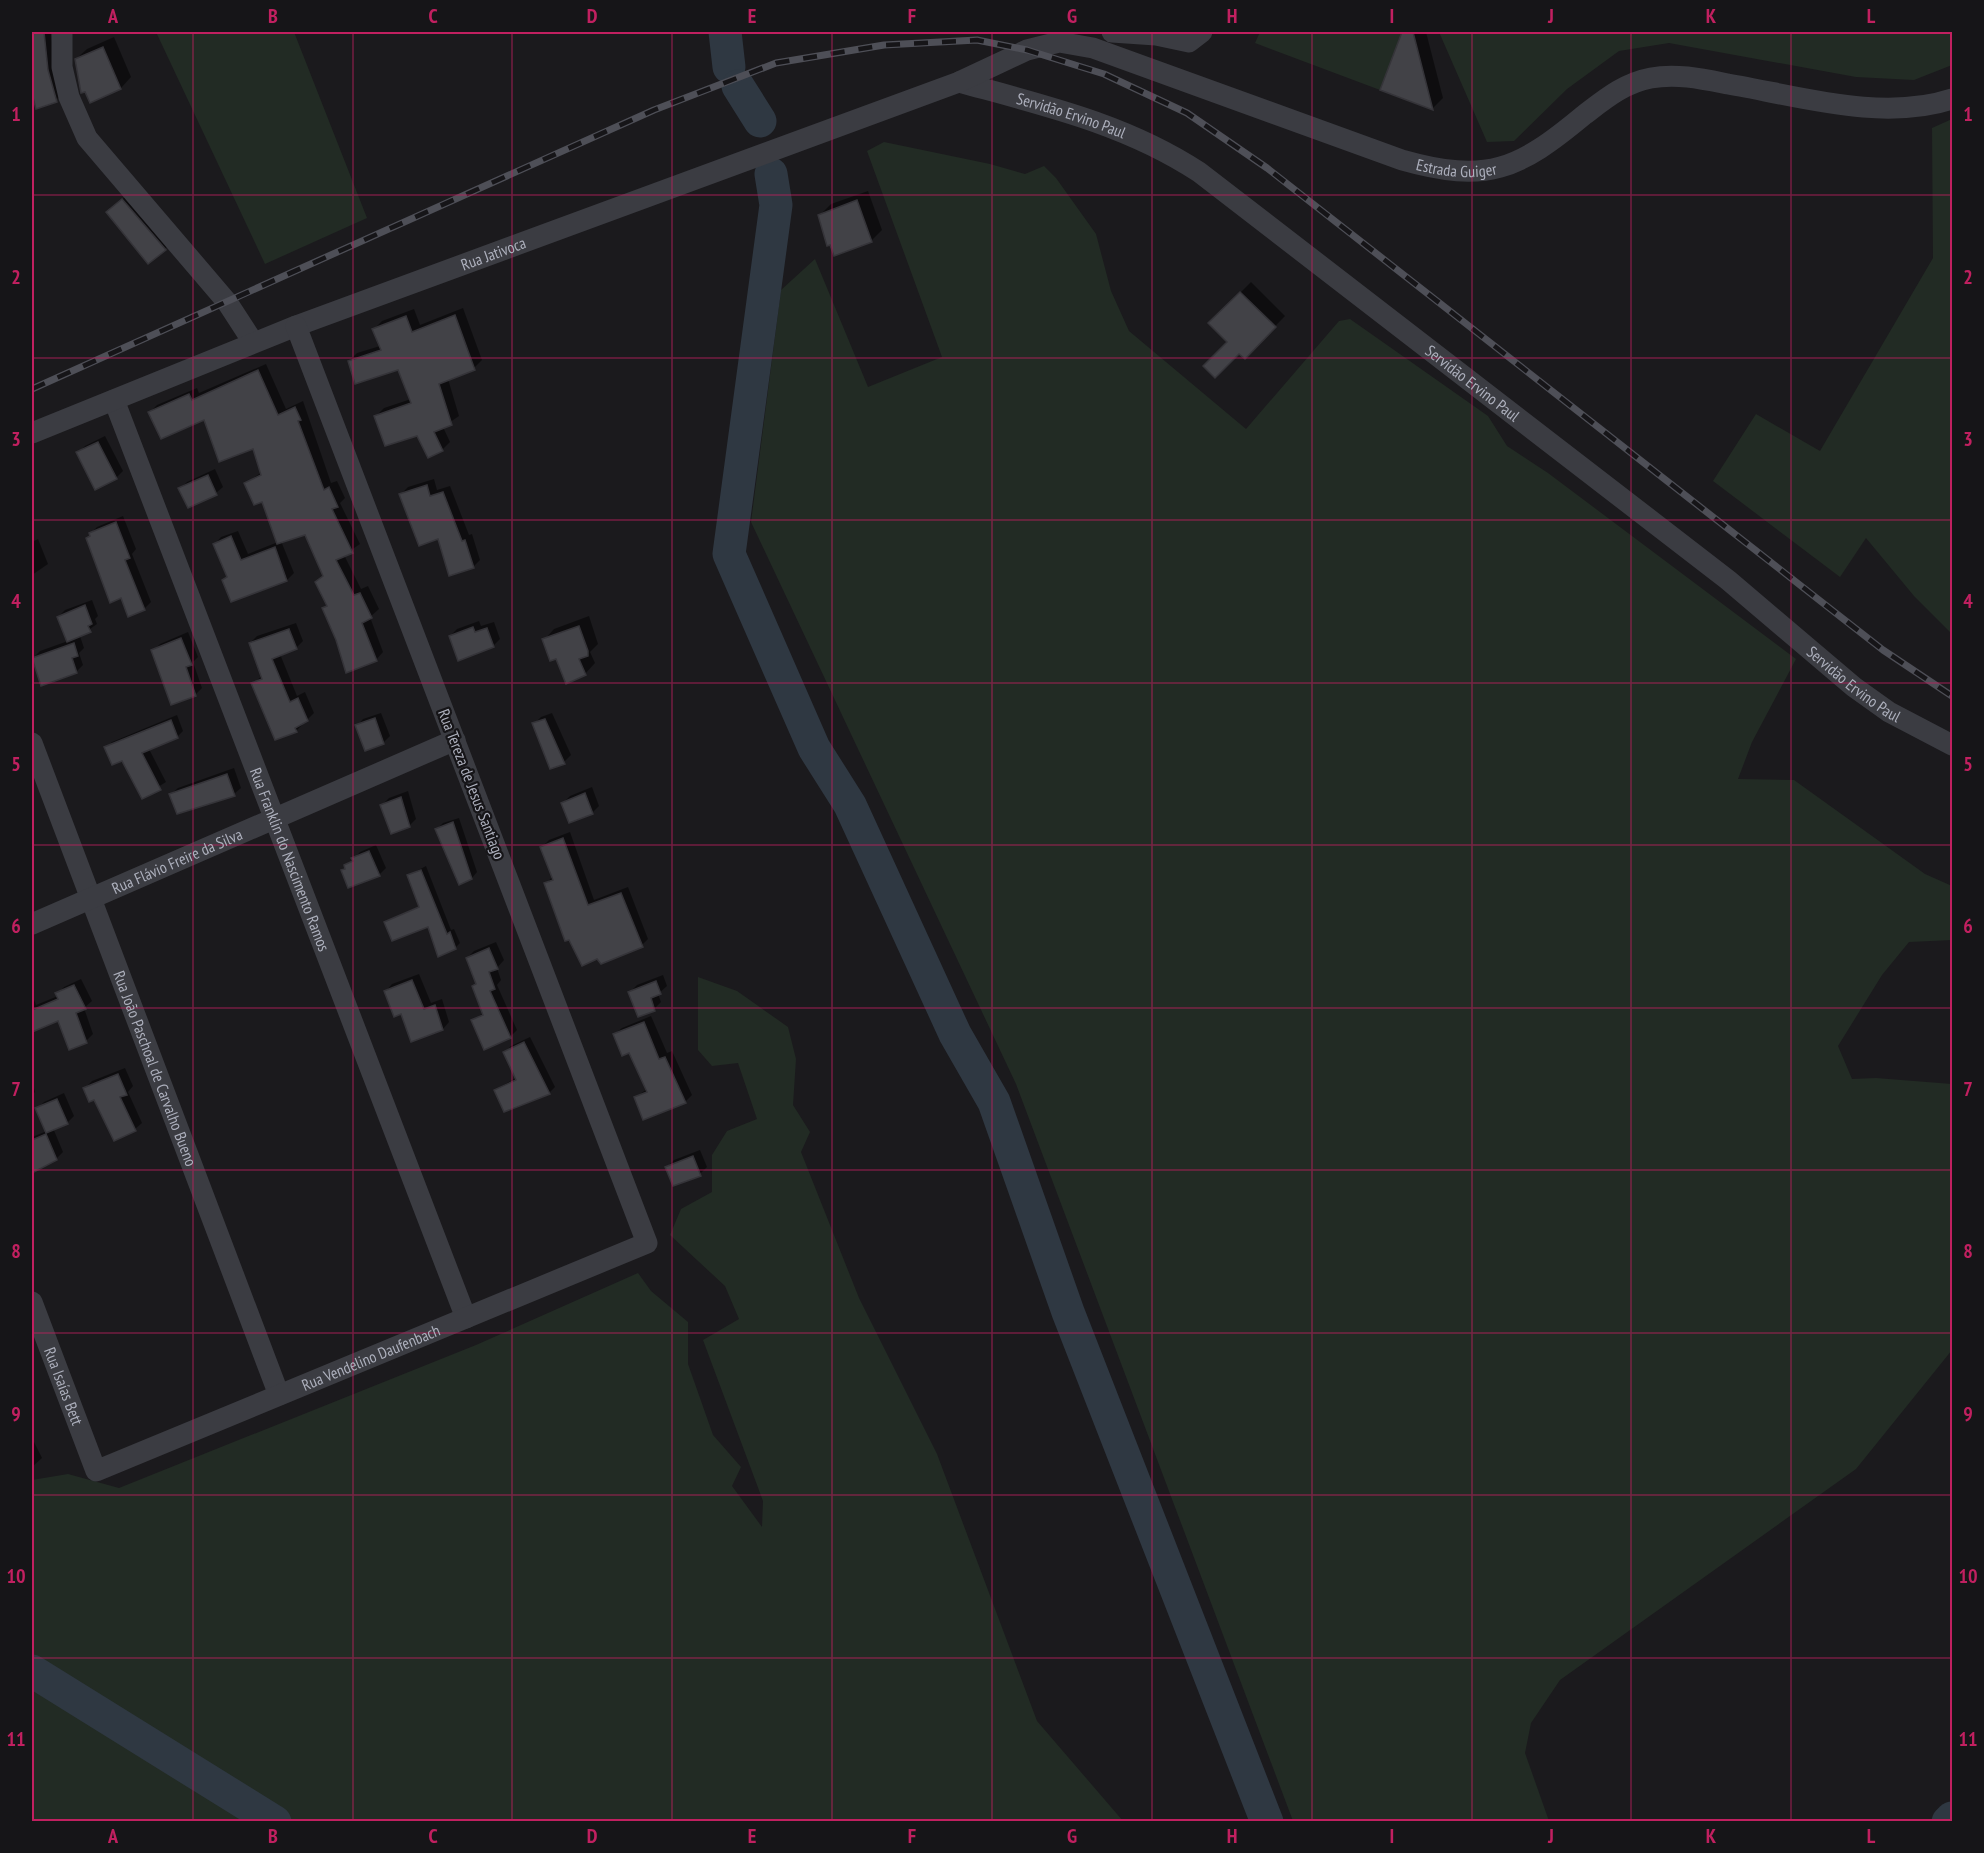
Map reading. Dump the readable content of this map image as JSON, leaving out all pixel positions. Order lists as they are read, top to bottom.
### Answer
{
  "streets": {
    "street": [
      "Servidão Ervino Paul",
      "Estrada Guiger",
      "Rua Jativoca",
      "Rua Tereza de Jesus Santiago",
      "Rua Franklin do Nascimento Ramos",
      "Rua Flávio Freire da Silva",
      "Rua João Paschoal de Carvalho Bueno",
      "Rua Vendelino Daufenbach",
      "Rua Isaías Bett"
    ]
  },
  "crossings": [
    ["Servidão Ervino Paul", "Estrada Guiger"],
    ["Servidão Ervino Paul", "Rua Jativoca"],
    ["Estrada Guiger", "Rua Jativoca"],
    ["Rua Jativoca", "Rua Tereza de Jesus Santiago"],
    ["Rua Jativoca", "Rua Franklin do Nascimento Ramos"],
    ["Rua Tereza de Jesus Santiago", "Rua Flávio Freire da Silva"],
    ["Rua Tereza de Jesus Santiago", "Rua Vendelino Daufenbach"],
    ["Rua Franklin do Nascimento Ramos", "Rua Flávio Freire da Silva"],
    ["Rua Franklin do Nascimento Ramos", "Rua Vendelino Daufenbach"],
    ["Rua Flávio Freire da Silva", "Rua João Paschoal de Carvalho Bueno"],
    ["Rua João Paschoal de Carvalho Bueno", "Rua Vendelino Daufenbach"],
    ["Rua Vendelino Daufenbach", "Rua Isaías Bett"]
  ],
  "grid": {
    "columns": [
      "A",
      "B",
      "C",
      "D",
      "E",
      "F",
      "G",
      "H",
      "I",
      "J",
      "K",
      "L"
    ],
    "rows": [
      "1",
      "2",
      "3",
      "4",
      "5",
      "6",
      "7",
      "8",
      "9",
      "10",
      "11"
    ]
  }
}
